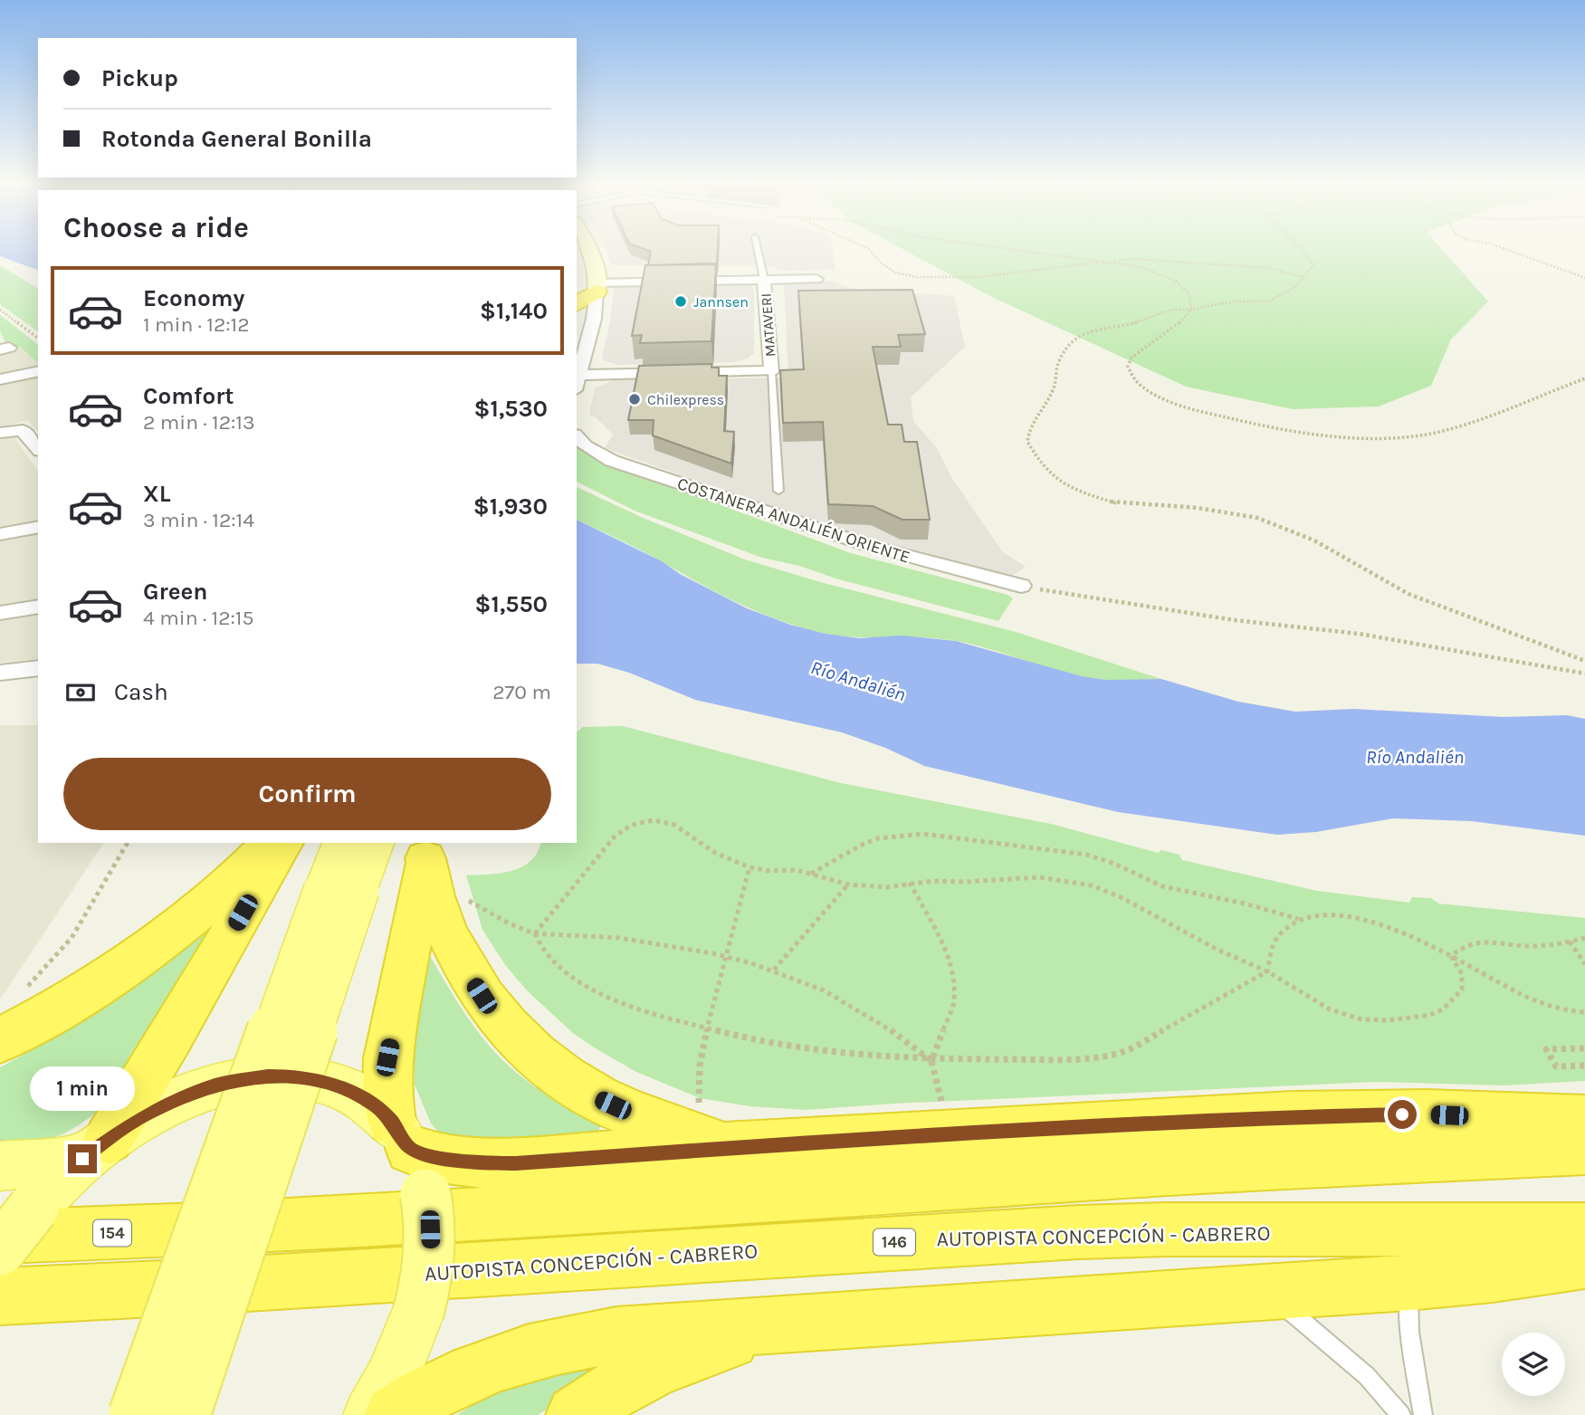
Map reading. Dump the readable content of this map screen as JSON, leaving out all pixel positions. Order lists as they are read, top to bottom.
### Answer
{
  "streets": {
    "highway": ["154", "AUTOPISTA CONCEPCIÓN - CABRERO", "146"],
    "street": ["MATAVERI", "COSTANERA ANDALIÉN ORIENTE"]
  },
  "water": ["Río Andalién"],
  "places": ["Jannsen", "Chilexpress"],
  "page": {
    "banner": ["Pickup", "Rotonda General Bonilla"],
    "heading": "Choose a ride",
    "list": [
      {
        "name": "Economy",
        "note": "1 min · 12:12",
        "value": "$1,140"
      },
      {
        "name": "Comfort",
        "note": "2 min · 12:13",
        "value": "$1,530"
      },
      {
        "name": "XL",
        "note": "3 min · 12:14",
        "value": "$1,930"
      },
      {
        "name": "Green",
        "note": "4 min · 12:15",
        "value": "$1,550"
      }
    ],
    "pay": ["Cash", "270 m"],
    "buttons": "Confirm",
    "bubble": "1 min"
  }
}
